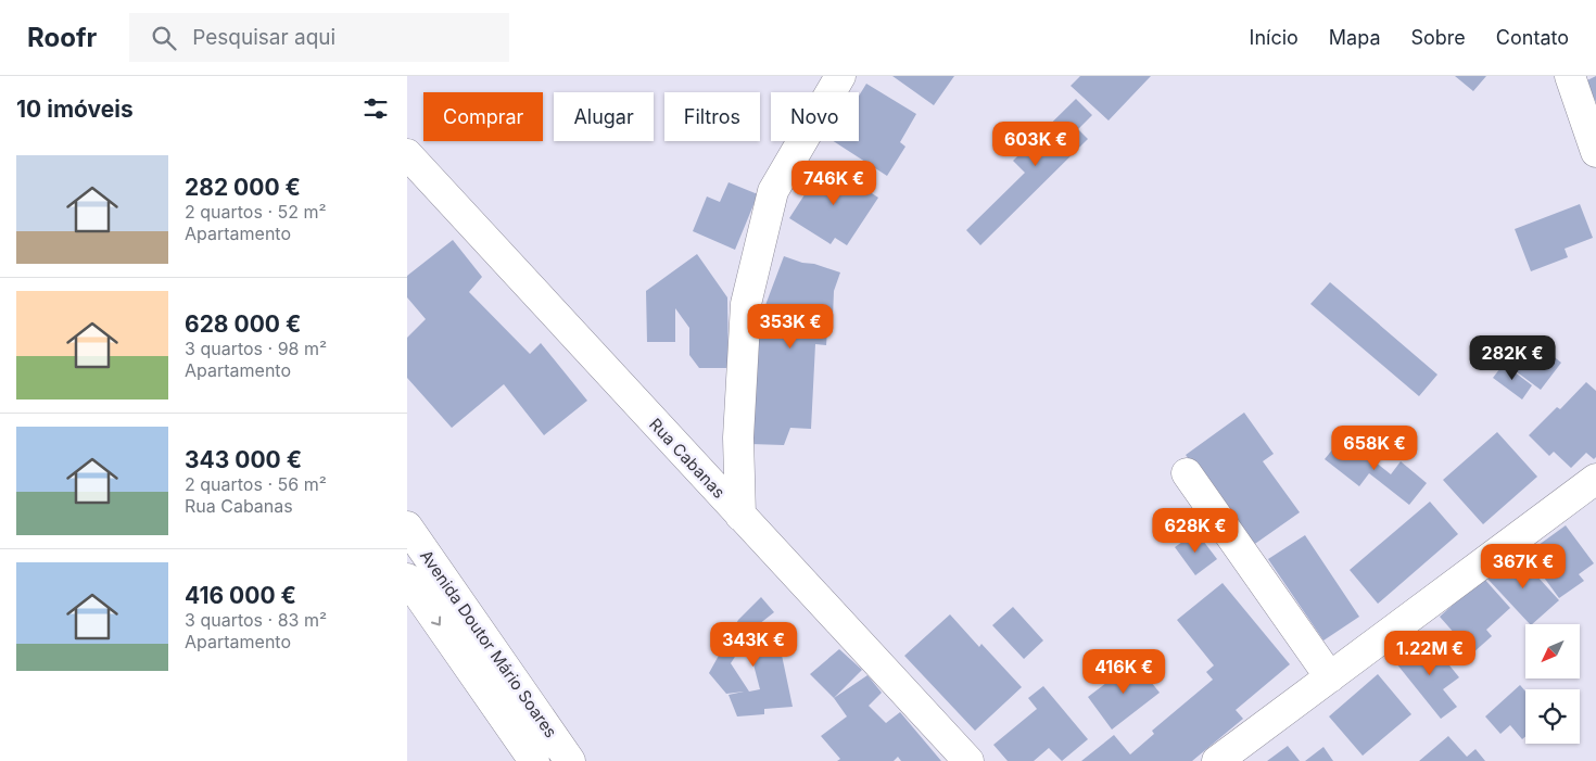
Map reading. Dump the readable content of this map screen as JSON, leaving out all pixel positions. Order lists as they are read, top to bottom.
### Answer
{
  "streets": {
    "street": ["Rua Cabanas", "Avenida Doutor Mário Soares"]
  },
  "north": "bottom left",
  "page": {
    "header": "Roofr",
    "search": "Pesquisar aqui",
    "nav": [
      "Início",
      "Mapa",
      "Sobre",
      "Contato"
    ],
    "heading": "10 imóveis",
    "chip": [
      "Comprar",
      "Alugar",
      "Filtros",
      "Novo"
    ],
    "price": [
      "603K €",
      "746K €",
      "353K €",
      "282K €",
      "658K €",
      "628K €",
      "367K €",
      "343K €",
      "1.22M €",
      "416K €"
    ],
    "list": [
      {
        "name": "282 000 €",
        "note": "2 quartos · 52 m² · Apartamento"
      },
      {
        "name": "628 000 €",
        "note": "3 quartos · 98 m² · Apartamento"
      },
      {
        "name": "343 000 €",
        "note": "2 quartos · 56 m² · Rua Cabanas"
      },
      {
        "name": "416 000 €",
        "note": "3 quartos · 83 m² · Apartamento"
      }
    ]
  }
}
